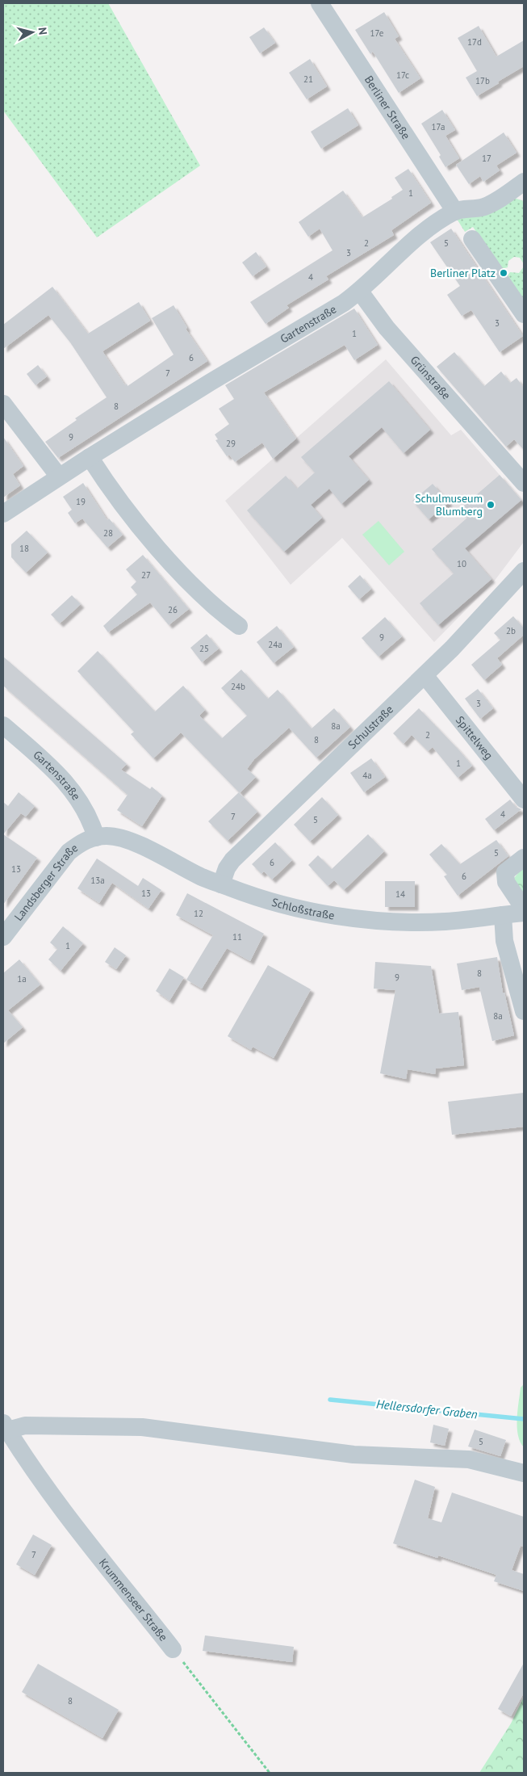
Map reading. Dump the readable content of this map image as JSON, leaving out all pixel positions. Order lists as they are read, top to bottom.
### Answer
{
  "streets": {
    "street": [
      "Berliner Straße",
      "Gartenstraße",
      "Grünstraße",
      "Schulstraße",
      "Spittelweg",
      "Landsberger Straße",
      "Schloßstraße",
      "Krummenseer Straße"
    ]
  },
  "crossings": [
    ["Berliner Straße", "Gartenstraße"],
    ["Gartenstraße", "Grünstraße"],
    ["Gartenstraße", "Landsberger Straße"],
    ["Gartenstraße", "Schloßstraße"],
    ["Schulstraße", "Spittelweg"],
    ["Schulstraße", "Schloßstraße"],
    ["Landsberger Straße", "Schloßstraße"]
  ],
  "water": ["Hellersdorfer Graben"],
  "places": ["Berliner Platz", "Schulmuseum Blumberg"],
  "house_numbers": [
    "17e",
    "17d",
    "17c",
    "21",
    "17b",
    "17a",
    "17",
    "1",
    "2",
    "5",
    "3",
    "4",
    "3",
    "1",
    "6",
    "7",
    "8",
    "9",
    "29",
    "19",
    "28",
    "18",
    "10",
    "27",
    "26",
    "2b",
    "9",
    "24a",
    "25",
    "24b",
    "3",
    "8a",
    "2",
    "8",
    "1",
    "4a",
    "4",
    "7",
    "5",
    "5",
    "6",
    "13",
    "6",
    "13a",
    "13",
    "14",
    "12",
    "11",
    "1",
    "8",
    "9",
    "1a",
    "8a",
    "5",
    "7",
    "8"
  ],
  "north": "right"
}
